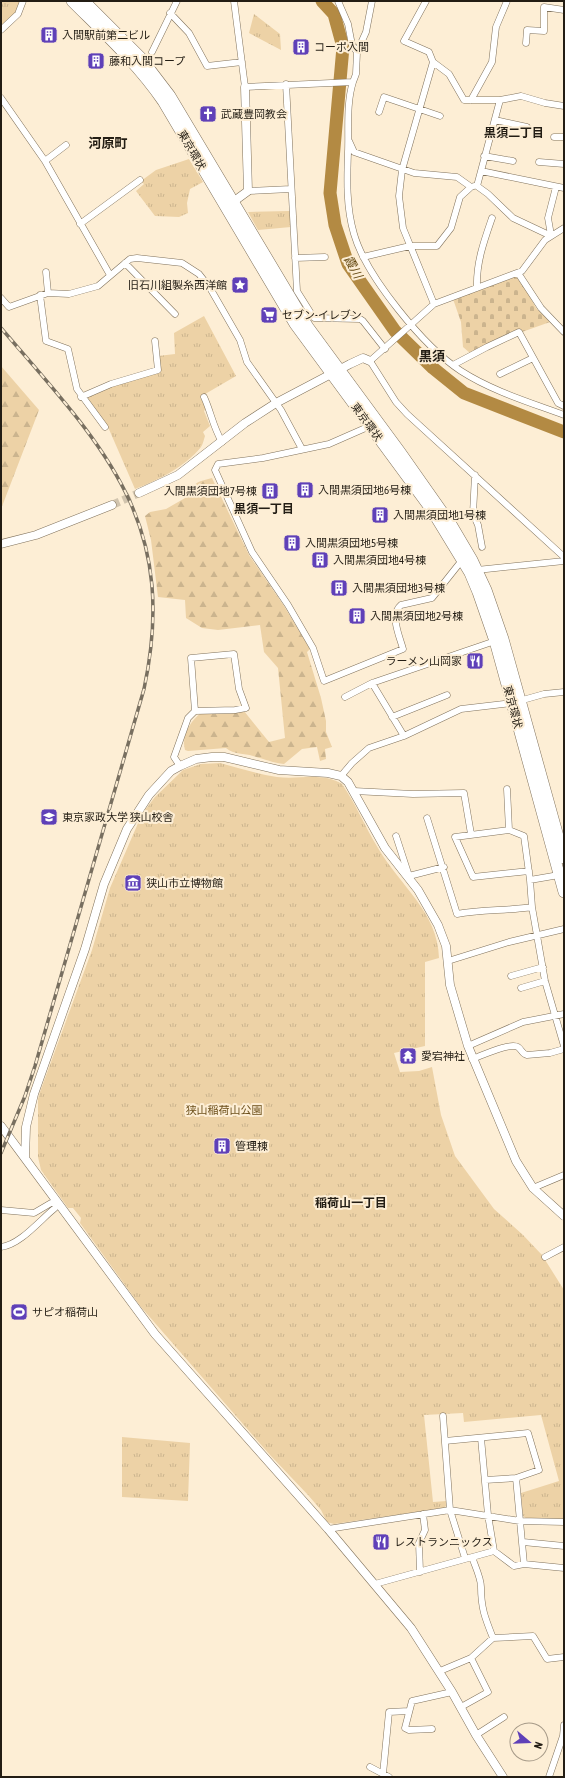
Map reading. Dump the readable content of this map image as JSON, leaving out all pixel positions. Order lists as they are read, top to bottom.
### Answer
{
  "streets": {
    "highway": ["東京環状"]
  },
  "districts": [
    "黒須二丁目",
    "河原町",
    "黒須",
    "黒須一丁目",
    "稲荷山一丁目"
  ],
  "water": ["霞川"],
  "parks": ["狭山稲荷山公園"],
  "places": {
    "building": [
      "入間駅前第二ビル",
      "コーポ入間",
      "藤和入間コープ",
      "入間黒須団地6号棟",
      "入間黒須団地7号棟",
      "入間黒須団地1号棟",
      "入間黒須団地5号棟",
      "入間黒須団地4号棟",
      "入間黒須団地3号棟",
      "入間黒須団地2号棟",
      "管理棟"
    ],
    "church": ["武蔵豊岡教会"],
    "place": ["旧石川組製糸西洋館"],
    "supermarket": ["セブン-イレブン"],
    "restaurant": ["ラーメン山岡家", "レストランニックス"],
    "school or university": ["東京家政大学 狭山校舎"],
    "museum": ["狭山市立博物館"],
    "temple": ["愛宕神社"],
    "sports": ["サピオ稲荷山"]
  },
  "north": "right"
}
